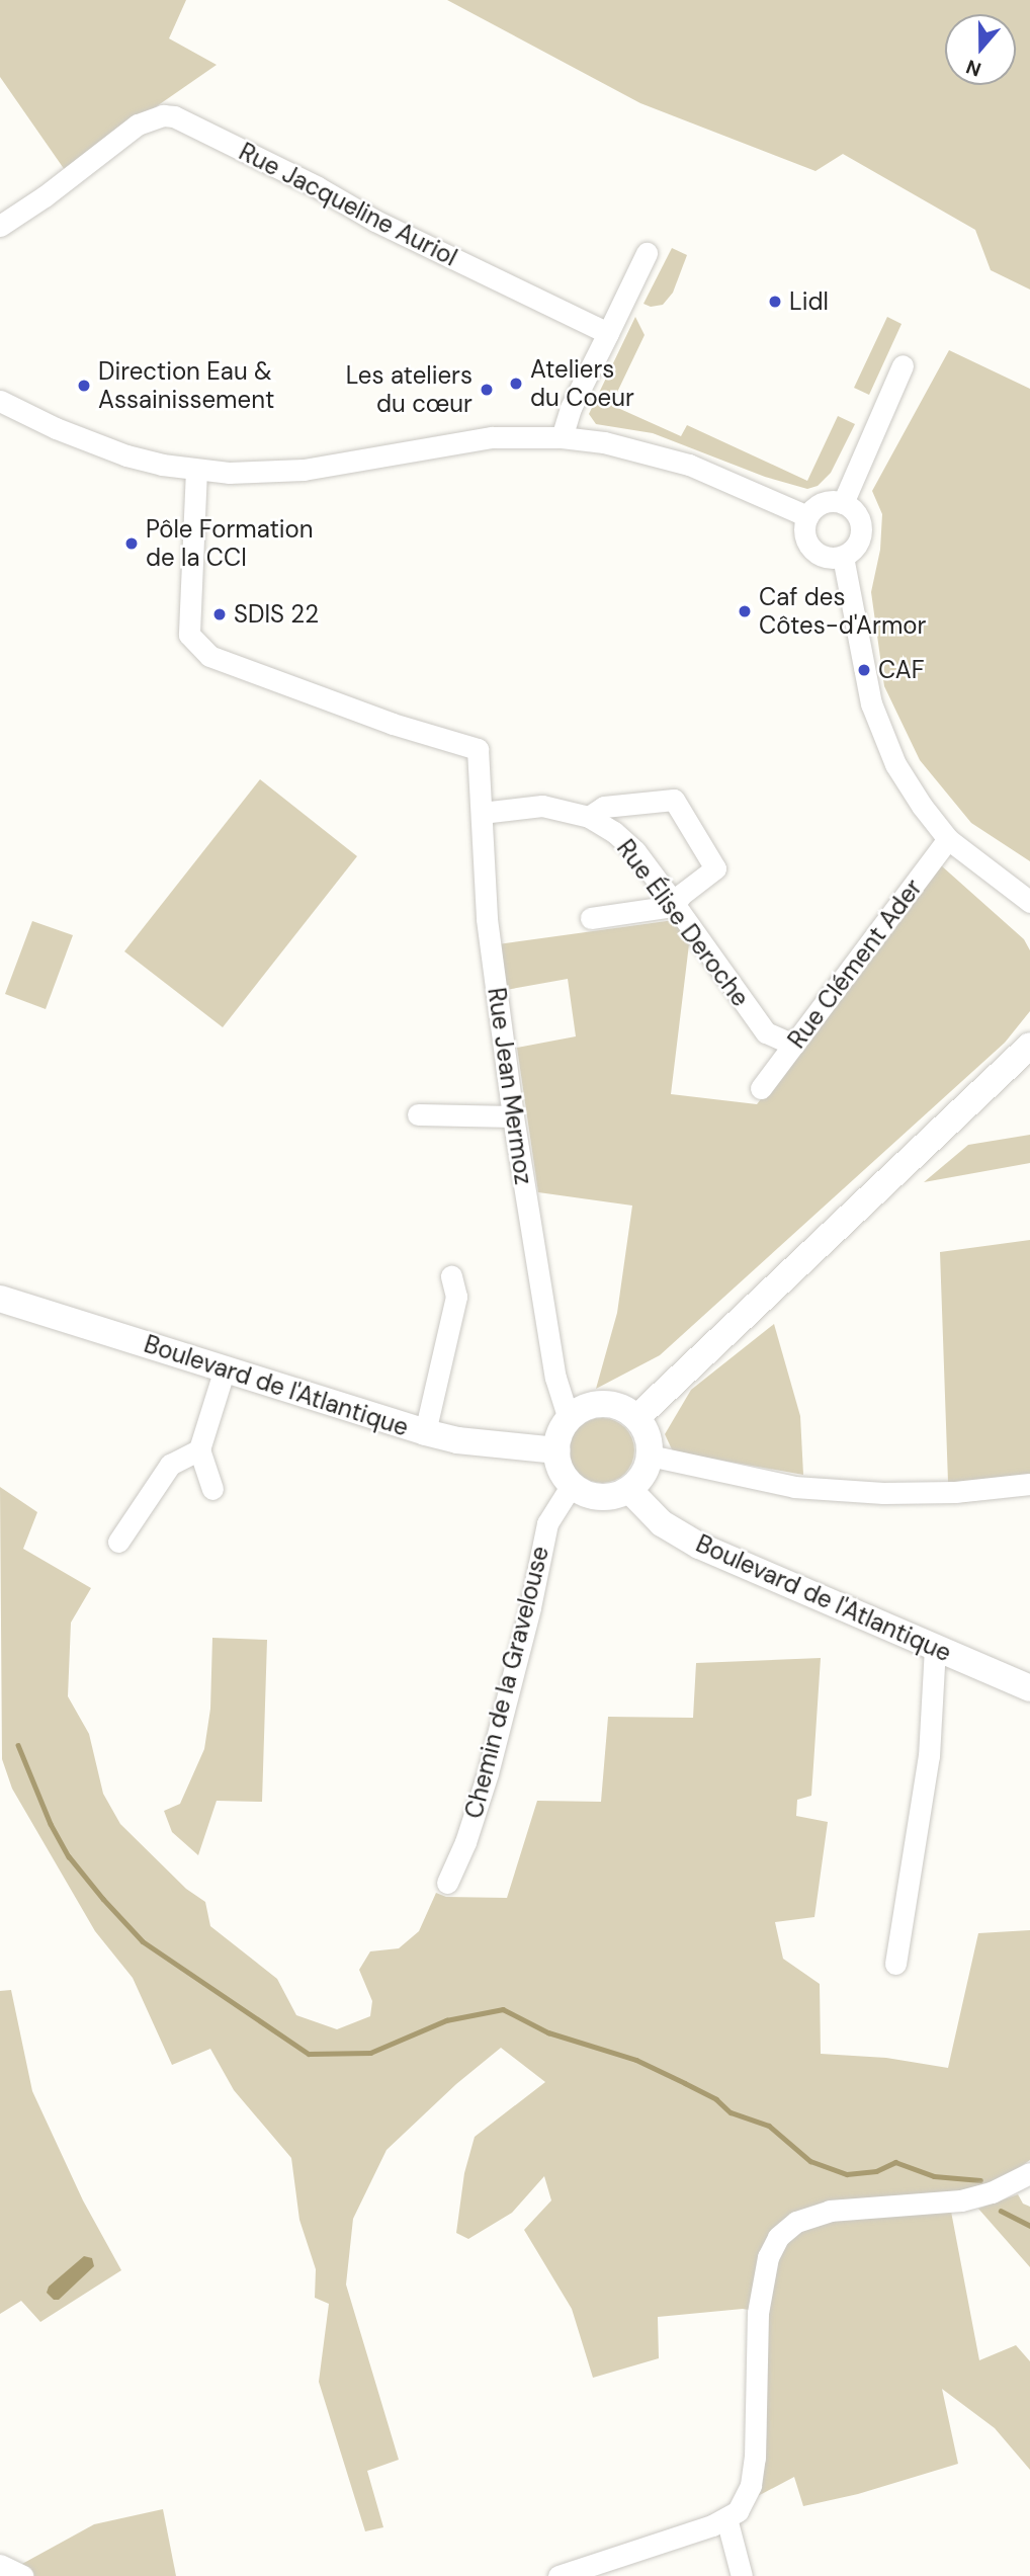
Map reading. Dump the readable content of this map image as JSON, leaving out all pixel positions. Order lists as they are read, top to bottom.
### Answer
{
  "streets": {
    "main road": ["Boulevard de l'Atlantique"],
    "street": [
      "Rue Jacqueline Auriol",
      "Rue Élise Deroche",
      "Rue Clément Ader",
      "Rue Jean Mermoz",
      "Chemin de la Gravelouse"
    ]
  },
  "crossings": [
    ["Rue Élise Deroche", "Rue Clément Ader"],
    ["Rue Élise Deroche", "Rue Jean Mermoz"],
    ["Rue Jean Mermoz", "Boulevard de l'Atlantique"],
    ["Rue Jean Mermoz", "Chemin de la Gravelouse"],
    ["Boulevard de l'Atlantique", "Chemin de la Gravelouse"]
  ],
  "places": [
    "Lidl",
    "Ateliers du Coeur",
    "Direction Eau & Assainissement",
    "Les ateliers du cœur",
    "Pôle Formation de la CCI",
    "Caf des Côtes-d'Armor",
    "SDIS 22",
    "CAF"
  ],
  "north": "bottom"
}
